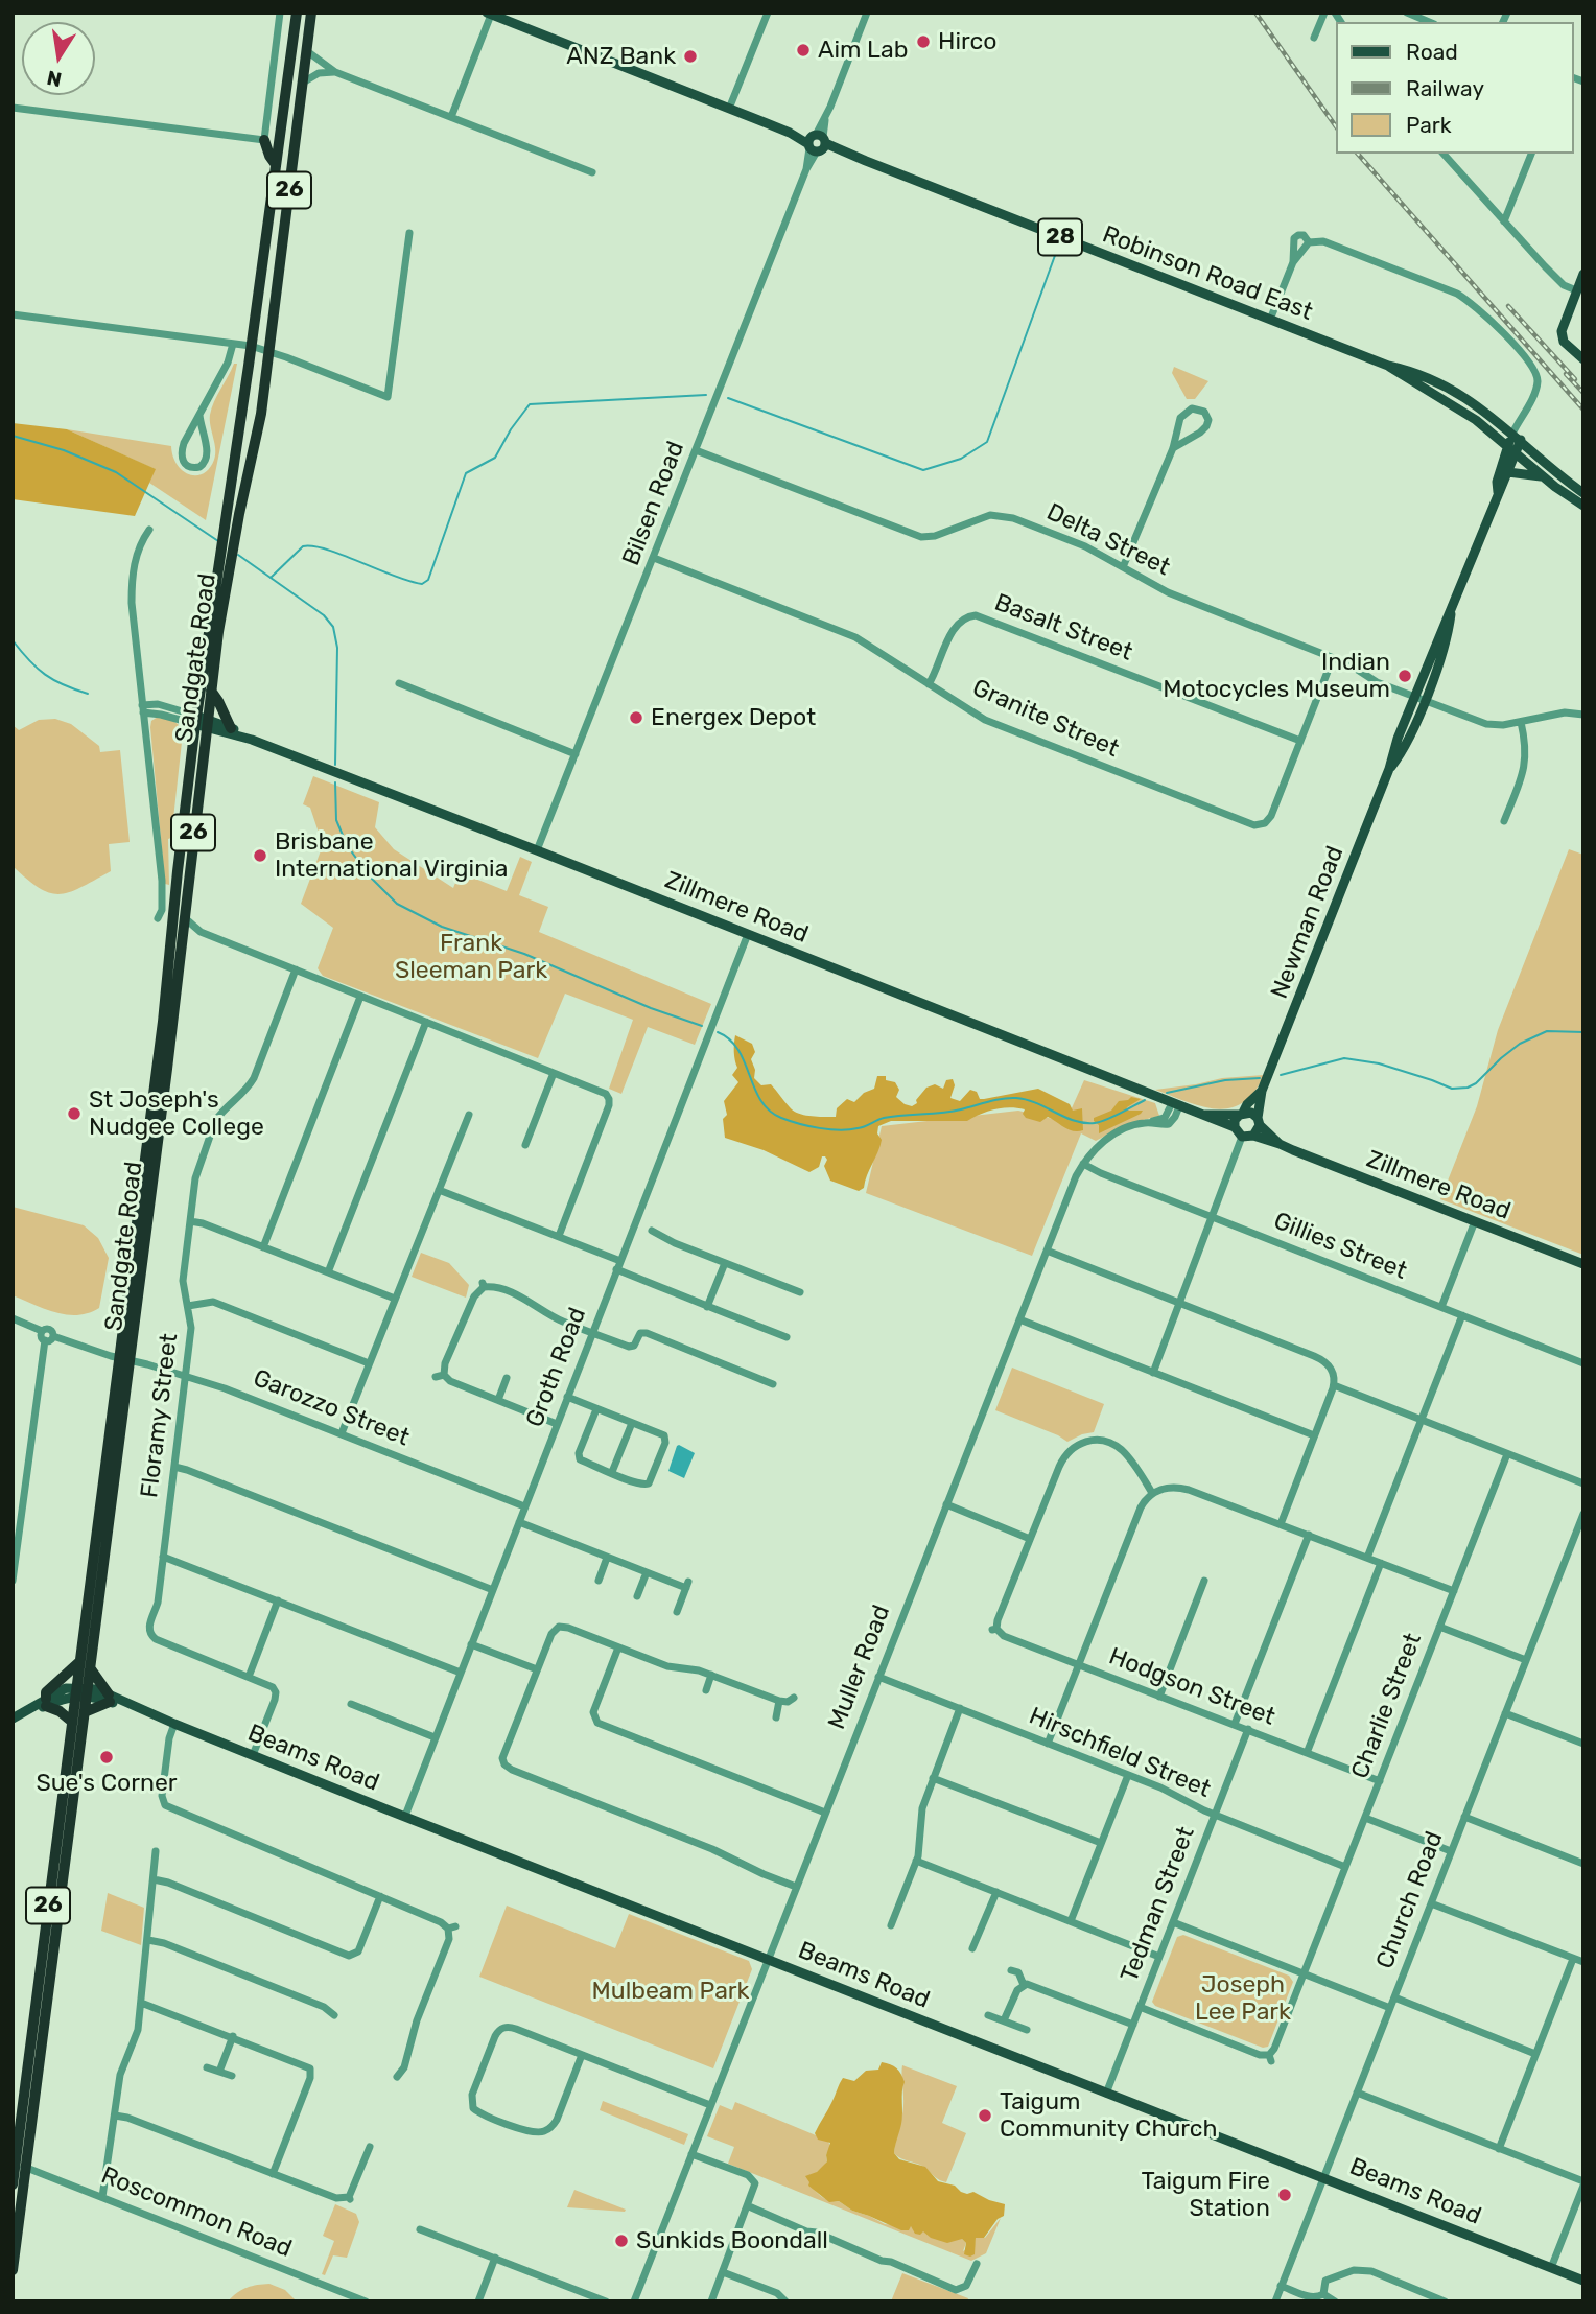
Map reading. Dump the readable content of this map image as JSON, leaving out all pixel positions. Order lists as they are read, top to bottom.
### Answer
{
  "streets": {
    "highway": ["26", "Sandgate Road"],
    "main road": [
      "28",
      "Robinson Road East",
      "Zillmere Road",
      "Newman Road",
      "Beams Road"
    ],
    "street": [
      "Bilsen Road",
      "Delta Street",
      "Basalt Street",
      "Granite Street",
      "Gillies Street",
      "Groth Road",
      "Garozzo Street",
      "Floramy Street",
      "Muller Road",
      "Hodgson Street",
      "Charlie Street",
      "Hirschfield Street",
      "Church Road",
      "Tedman Street",
      "Roscommon Road"
    ]
  },
  "crossings": [
    ["Robinson Road East", "Bilsen Road"],
    ["Robinson Road East", "Newman Road"],
    ["Bilsen Road", "Delta Street"],
    ["Bilsen Road", "Granite Street"],
    ["Bilsen Road", "Zillmere Road"],
    ["Delta Street", "Granite Street"],
    ["Delta Street", "Newman Road"],
    ["Basalt Street", "Granite Street"],
    ["Sandgate Road", "Zillmere Road"],
    ["Sandgate Road", "Garozzo Street"],
    ["Sandgate Road", "Beams Road"],
    ["Sandgate Road", "Roscommon Road"],
    ["Zillmere Road", "Newman Road"],
    ["Zillmere Road", "Groth Road"],
    ["Zillmere Road", "Muller Road"],
    ["Gillies Street", "Muller Road"],
    ["Groth Road", "Garozzo Street"],
    ["Groth Road", "Beams Road"],
    ["Garozzo Street", "Floramy Street"],
    ["Muller Road", "Hirschfield Street"],
    ["Muller Road", "Beams Road"],
    ["Hodgson Street", "Charlie Street"],
    ["Hodgson Street", "Tedman Street"],
    ["Charlie Street", "Hirschfield Street"],
    ["Charlie Street", "Tedman Street"],
    ["Hirschfield Street", "Tedman Street"],
    ["Beams Road", "Church Road"],
    ["Beams Road", "Tedman Street"]
  ],
  "parks": ["Frank Sleeman Park", "Joseph Lee Park", "Mulbeam Park"],
  "places": [
    "Hirco",
    "Aim Lab",
    "ANZ Bank",
    "Indian Motocycles Museum",
    "Energex Depot",
    "Brisbane International Virginia",
    "St Joseph's Nudgee College",
    "Sue's Corner",
    "Taigum Community Church",
    "Taigum Fire Station",
    "Sunkids Boondall"
  ],
  "legend": ["Road", "Railway", "Park"],
  "north": "bottom"
}
